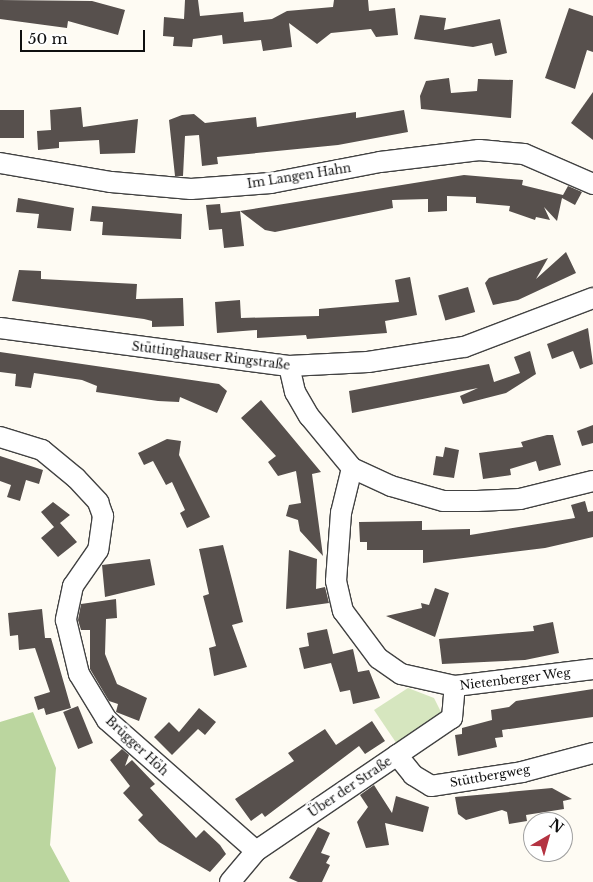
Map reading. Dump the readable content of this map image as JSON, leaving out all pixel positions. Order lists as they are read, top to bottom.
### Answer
{
  "streets": {
    "street": [
      "Im Langen Hahn",
      "Stüttinghauser Ringstraße",
      "Nietenberger Weg",
      "Brügger Höh",
      "Stüttbergweg",
      "Über der Straße"
    ]
  },
  "crossings": [
    ["Nietenberger Weg", "Über der Straße"],
    ["Brügger Höh", "Über der Straße"],
    ["Stüttbergweg", "Über der Straße"]
  ],
  "scale_bar": "50 m",
  "north": "top right"
}
